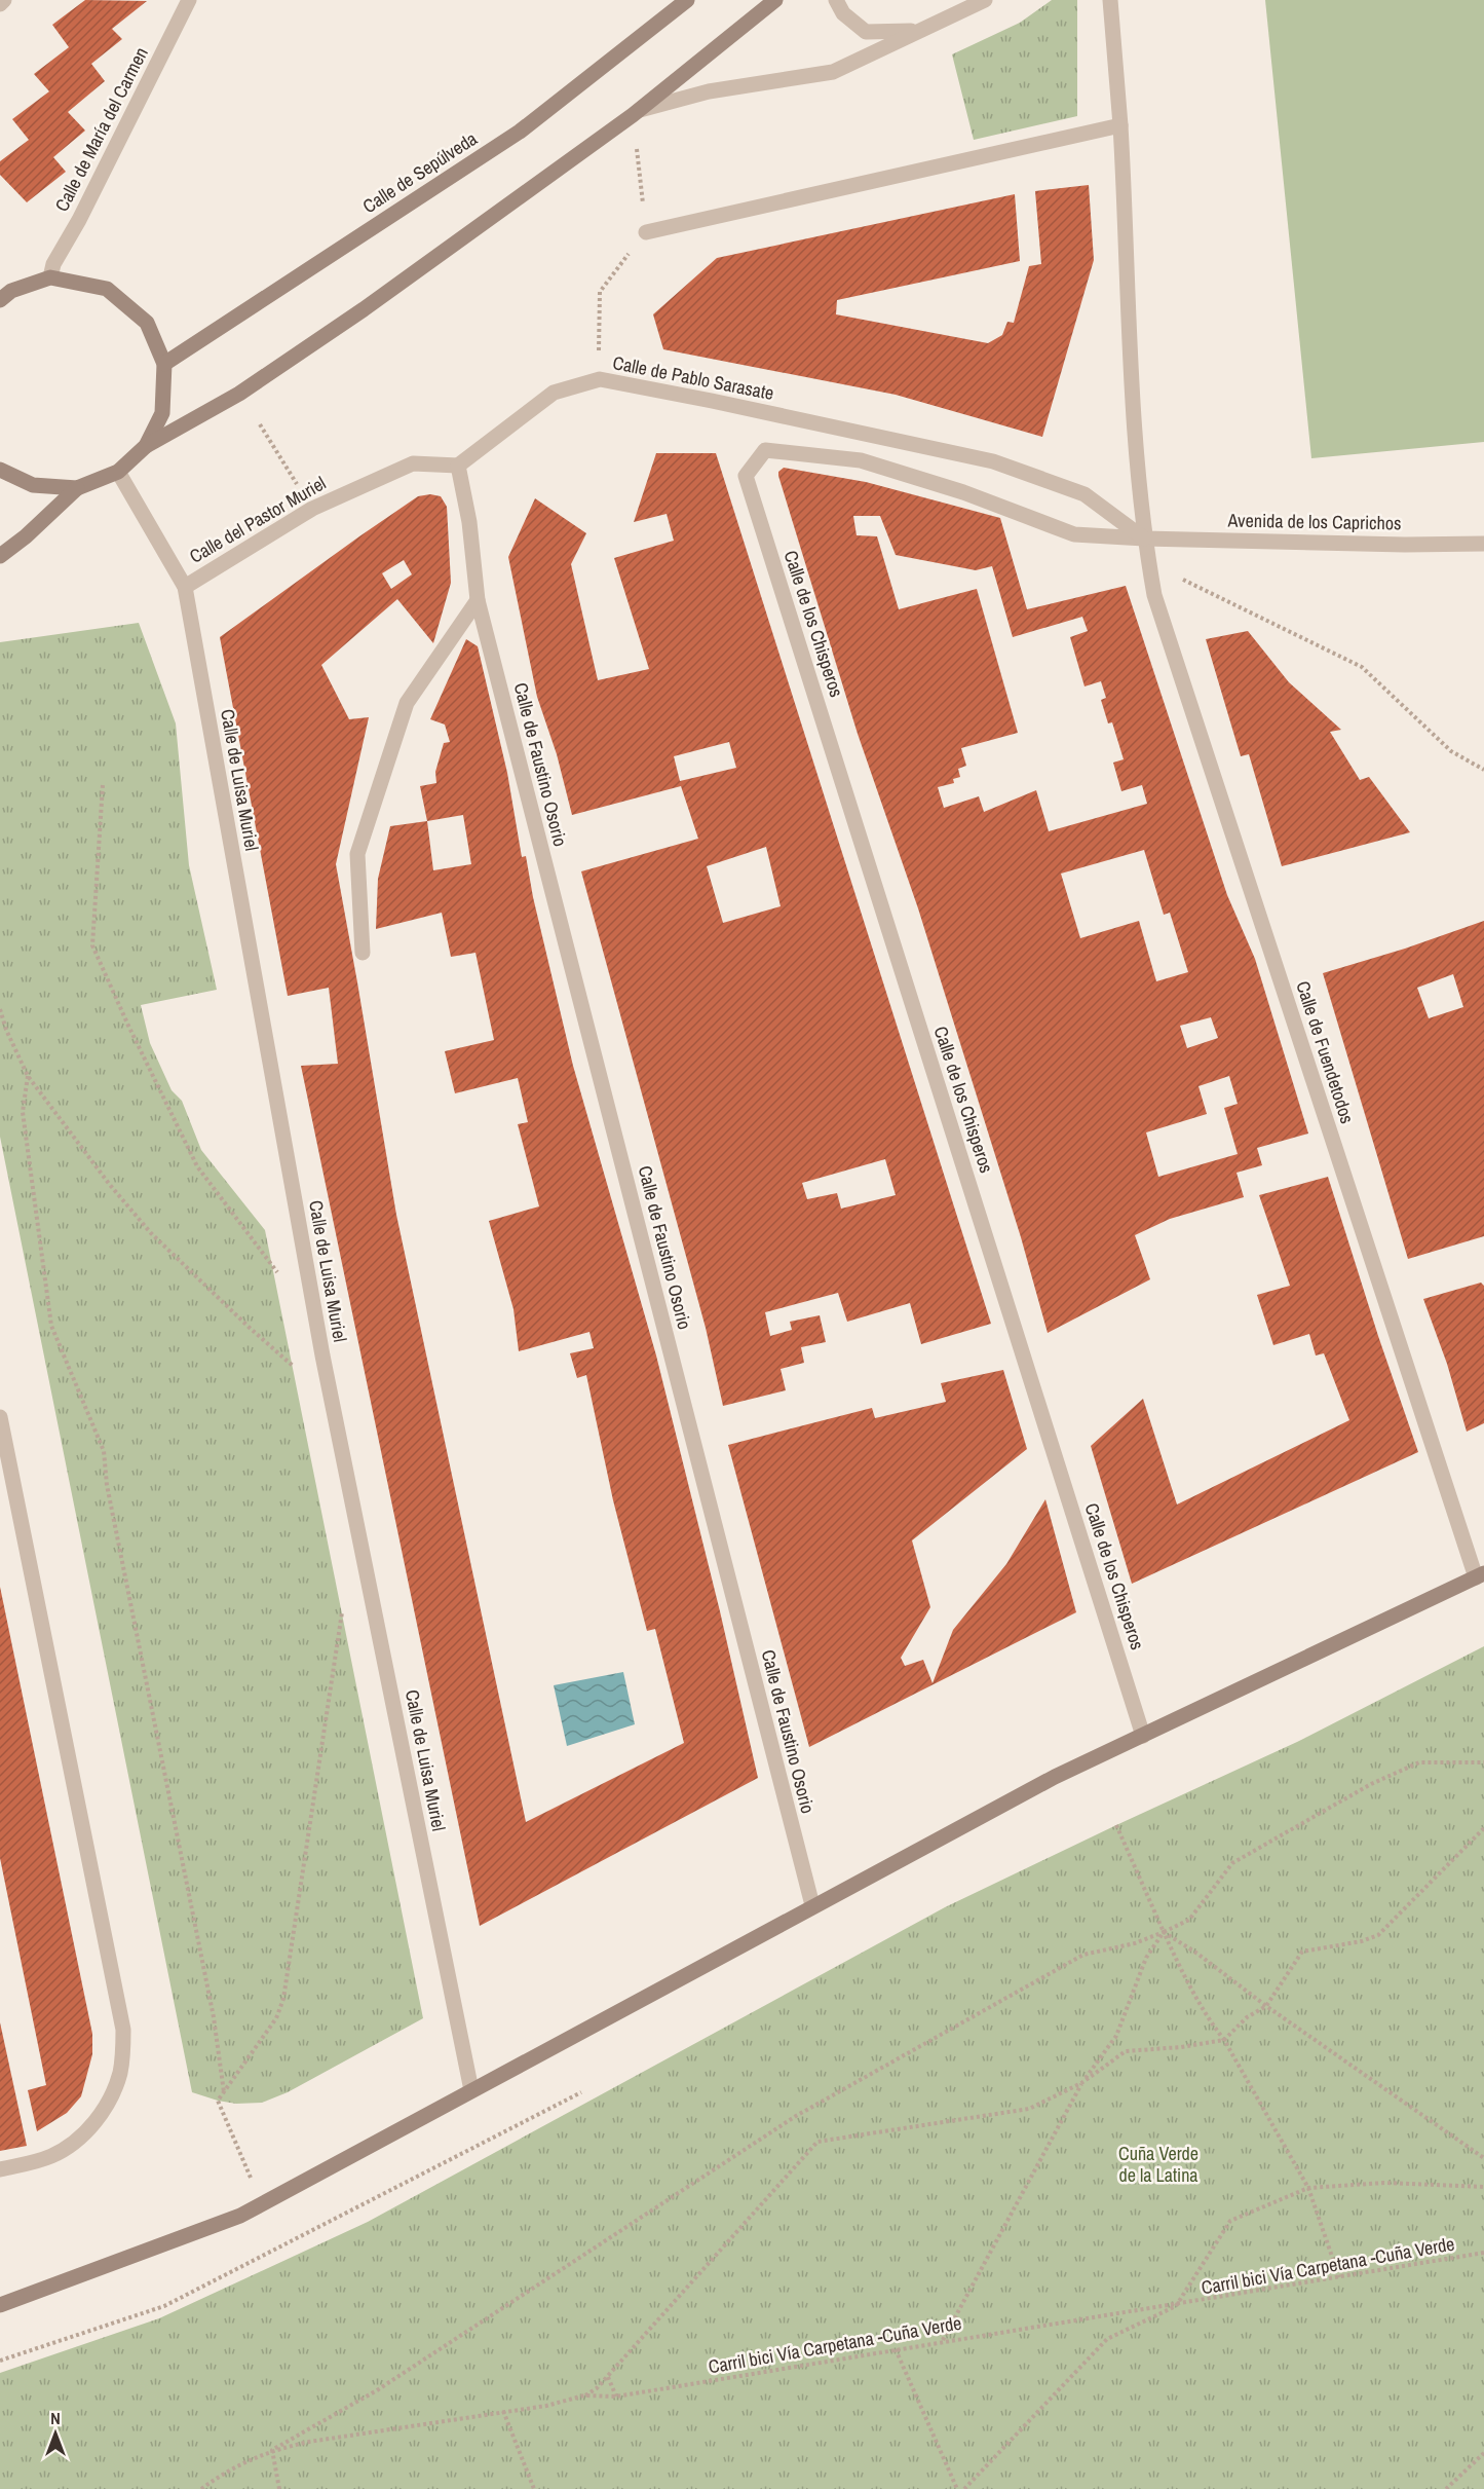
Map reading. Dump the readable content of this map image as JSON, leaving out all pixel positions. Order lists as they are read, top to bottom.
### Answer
{
  "streets": {
    "street": [
      "Calle de María del Carmen",
      "Calle de Sepúlveda",
      "Calle de Pablo Sarasate",
      "Calle del Pastor Muriel",
      "Avenida de los Caprichos",
      "Calle de los Chisperos",
      "Calle de Faustino Osorio",
      "Calle de Luisa Muriel",
      "Calle de Fuendetodos"
    ],
    "path": ["Carril bici Vía Carpetana -Cuña Verde"]
  },
  "crossings": [
    ["Calle de Pablo Sarasate", "Calle del Pastor Muriel"],
    ["Calle de Pablo Sarasate", "Avenida de los Caprichos"],
    ["Calle de Pablo Sarasate", "Calle de los Chisperos"],
    ["Calle de Pablo Sarasate", "Calle de Fuendetodos"],
    ["Calle del Pastor Muriel", "Calle de Luisa Muriel"],
    ["Avenida de los Caprichos", "Calle de los Chisperos"],
    ["Avenida de los Caprichos", "Calle de Fuendetodos"],
    ["Calle de los Chisperos", "Calle de Fuendetodos"]
  ],
  "parks": ["Cuña Verde de la Latina"],
  "north": "top"
}
